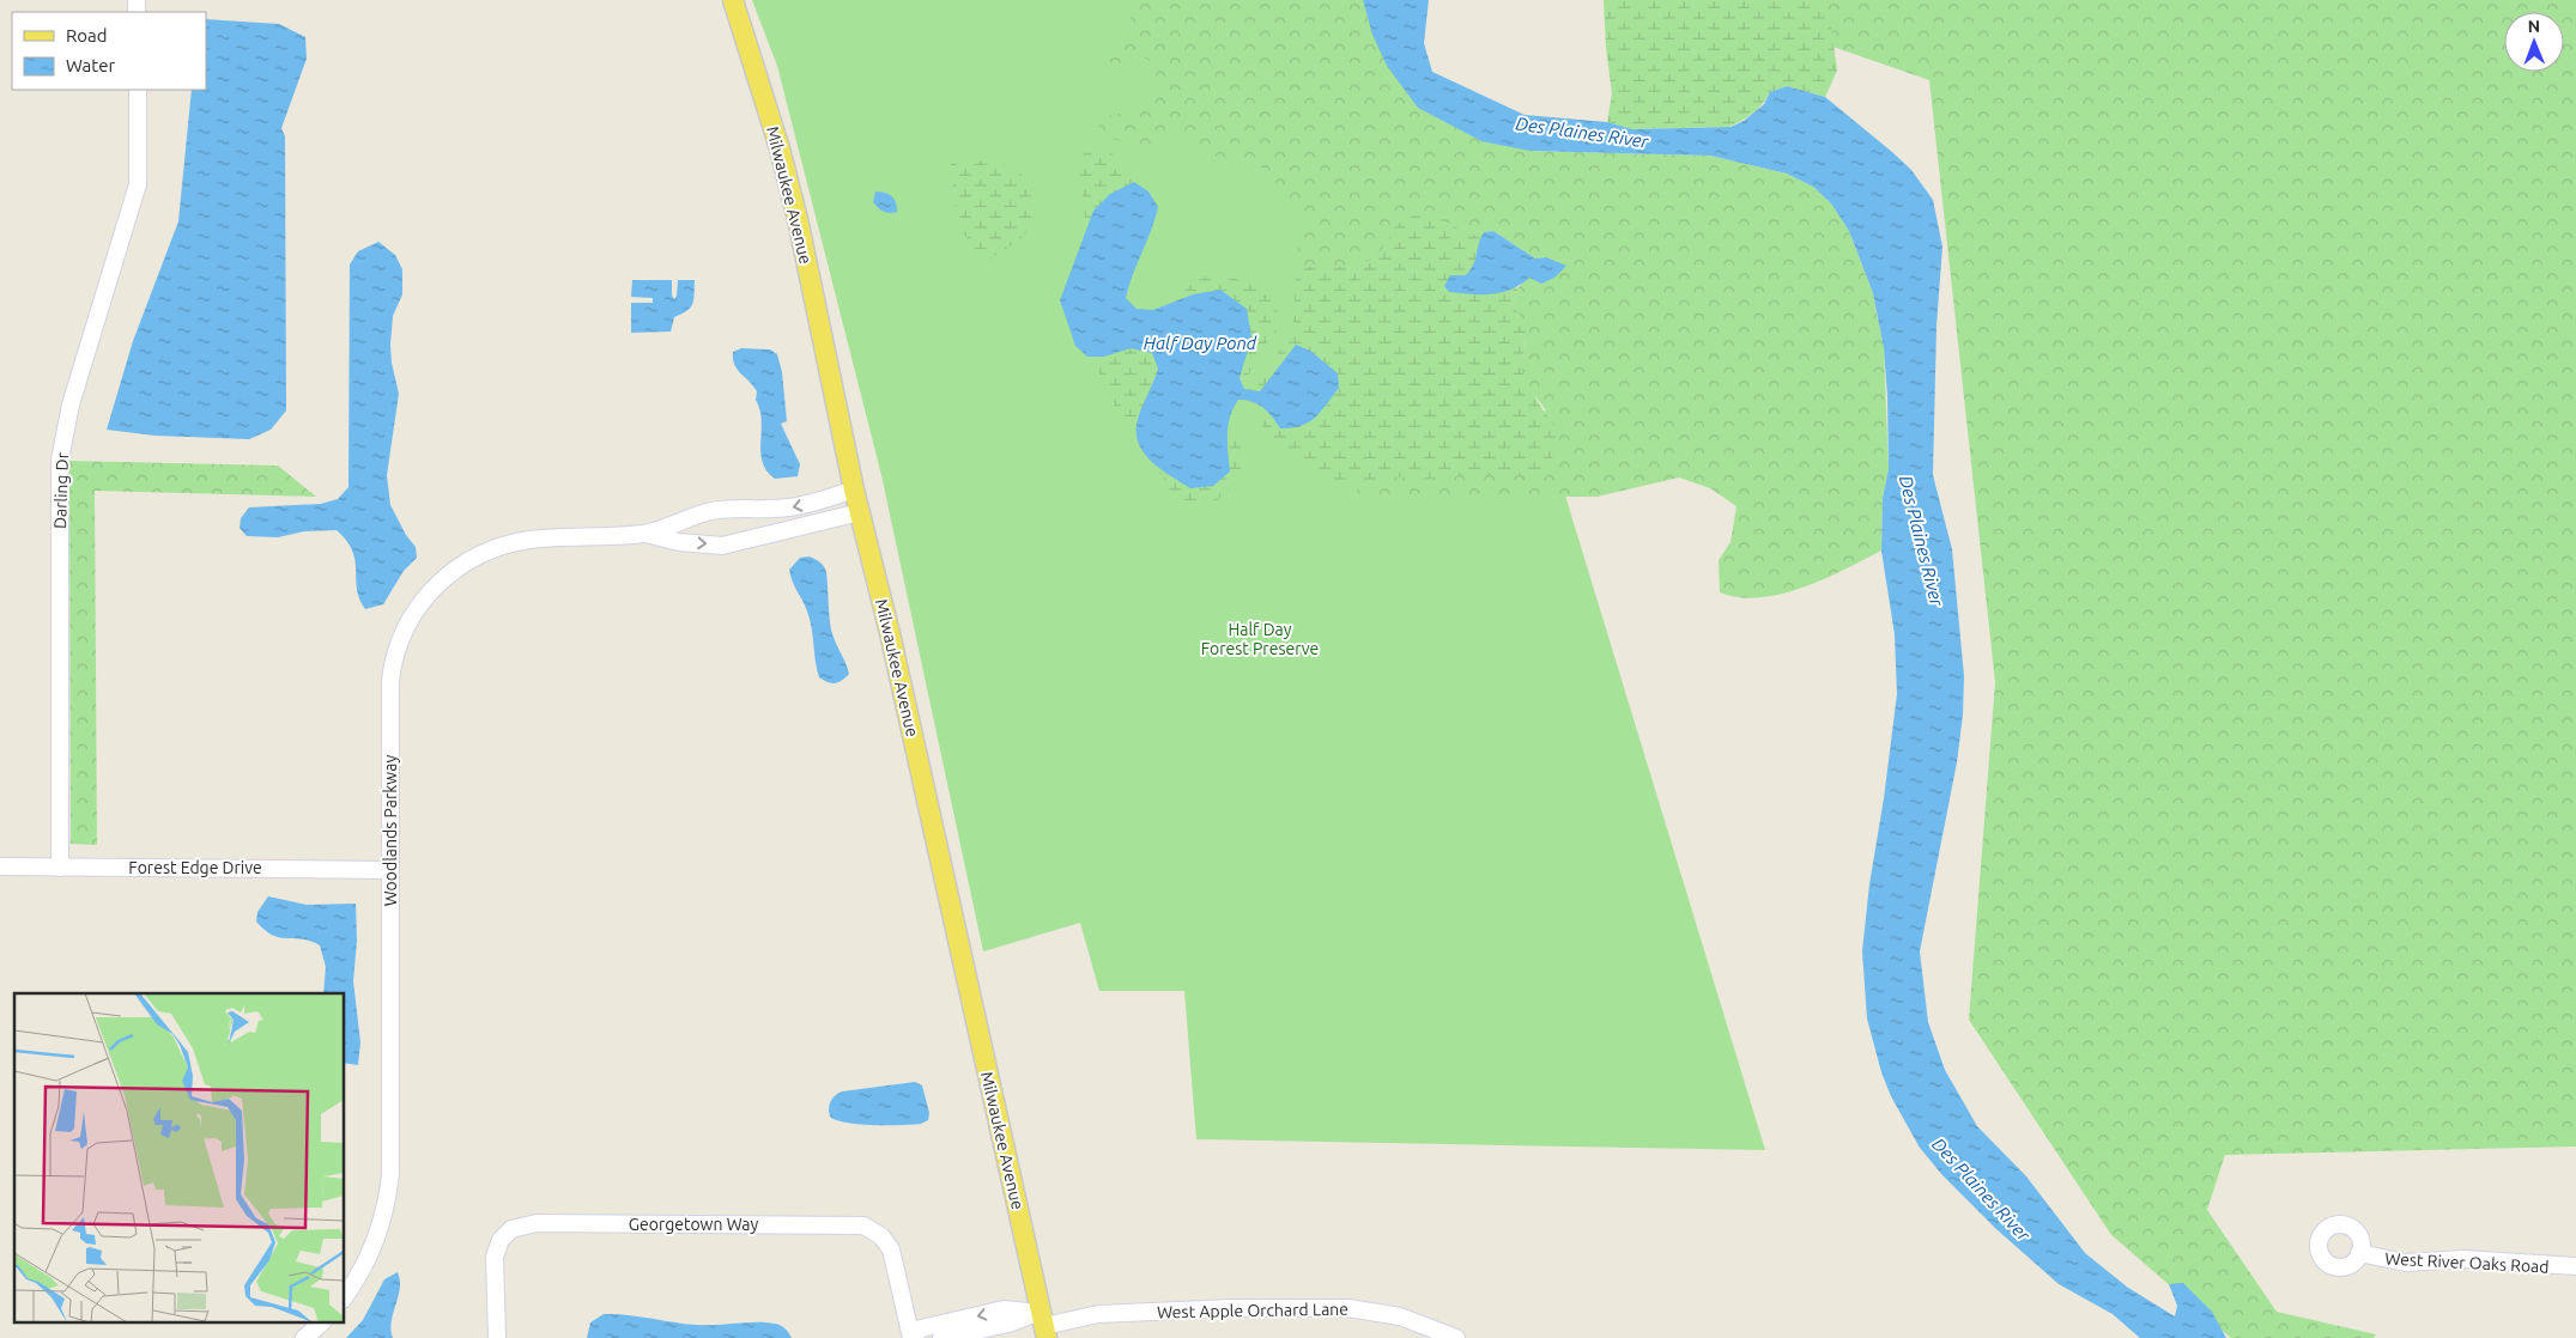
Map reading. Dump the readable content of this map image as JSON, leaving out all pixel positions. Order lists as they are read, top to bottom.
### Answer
{
  "streets": {
    "main road": ["Milwaukee Avenue"],
    "street": [
      "Darling Dr",
      "Woodlands Parkway",
      "Forest Edge Drive",
      "Georgetown Way",
      "West River Oaks Road",
      "West Apple Orchard Lane"
    ]
  },
  "crossings": [
    ["Milwaukee Avenue", "Woodlands Parkway"],
    ["Milwaukee Avenue", "Georgetown Way"],
    ["Milwaukee Avenue", "West Apple Orchard Lane"],
    ["Darling Dr", "Forest Edge Drive"],
    ["Woodlands Parkway", "Forest Edge Drive"],
    ["Georgetown Way", "West Apple Orchard Lane"]
  ],
  "water": ["Des Plaines River", "Half Day Pond"],
  "parks": ["Half Day Forest Preserve"],
  "legend": ["Road", "Water"],
  "north": "top"
}
